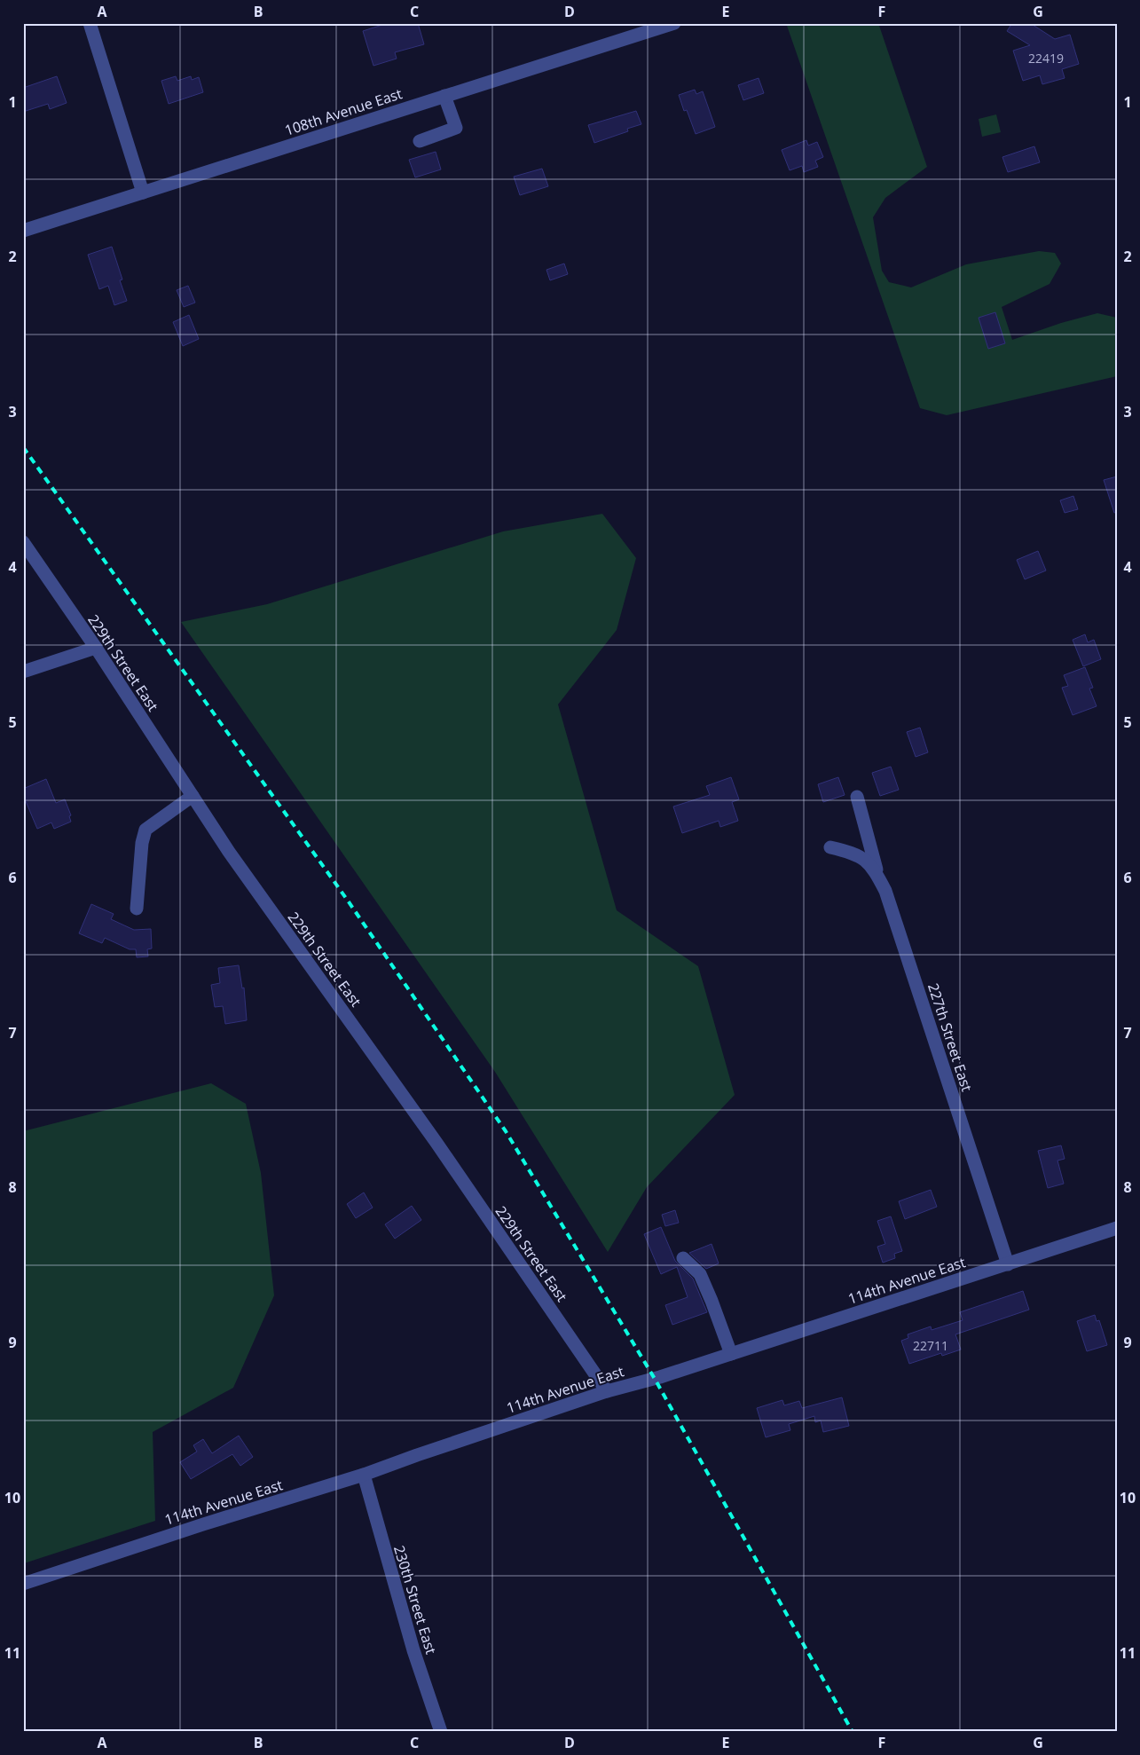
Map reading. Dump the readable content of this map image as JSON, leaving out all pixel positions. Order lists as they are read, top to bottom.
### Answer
{
  "streets": {
    "street": [
      "108th Avenue East",
      "229th Street East",
      "227th Street East",
      "114th Avenue East",
      "230th Street East"
    ]
  },
  "crossings": [
    ["229th Street East", "114th Avenue East"],
    ["227th Street East", "114th Avenue East"],
    ["114th Avenue East", "230th Street East"]
  ],
  "house_numbers": ["22419", "22711"],
  "grid": {
    "columns": [
      "A",
      "B",
      "C",
      "D",
      "E",
      "F",
      "G"
    ],
    "rows": [
      "1",
      "2",
      "3",
      "4",
      "5",
      "6",
      "7",
      "8",
      "9",
      "10",
      "11"
    ]
  }
}
